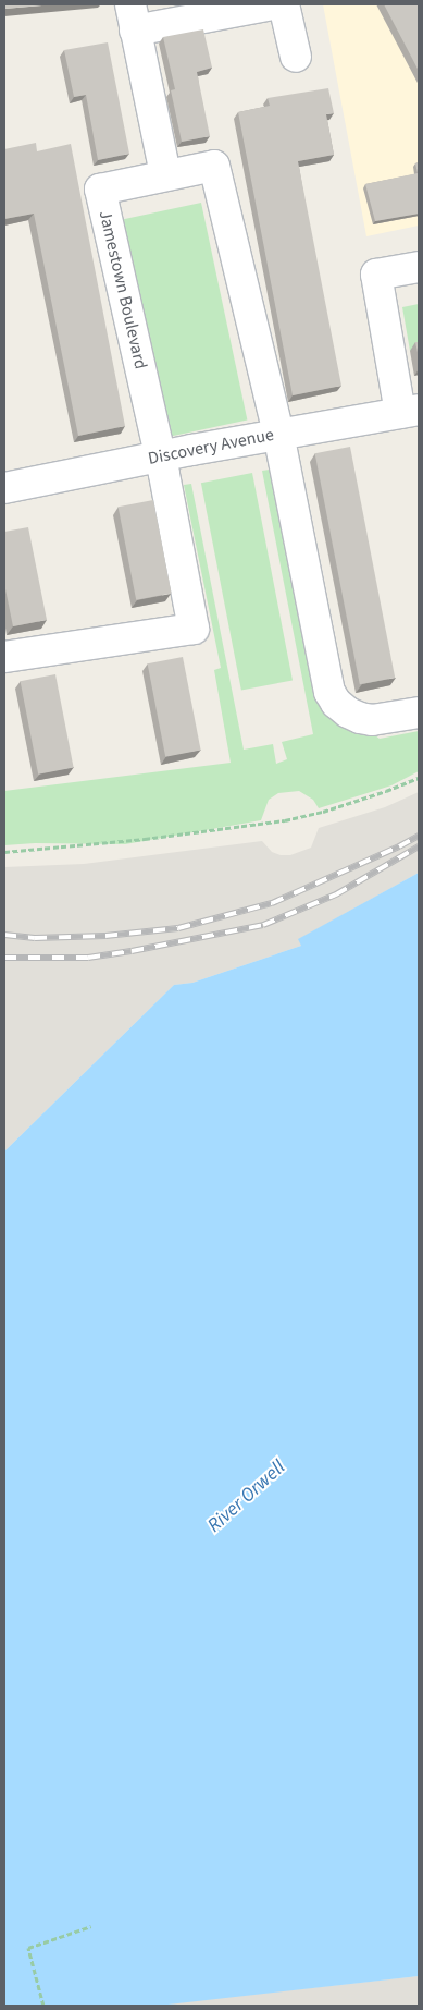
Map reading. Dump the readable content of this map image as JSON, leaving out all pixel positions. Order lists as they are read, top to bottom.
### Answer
{
  "streets": {
    "street": ["Jamestown Boulevard", "Discovery Avenue"]
  },
  "crossings": [
    ["Jamestown Boulevard", "Discovery Avenue"]
  ],
  "water": ["River Orwell"]
}
